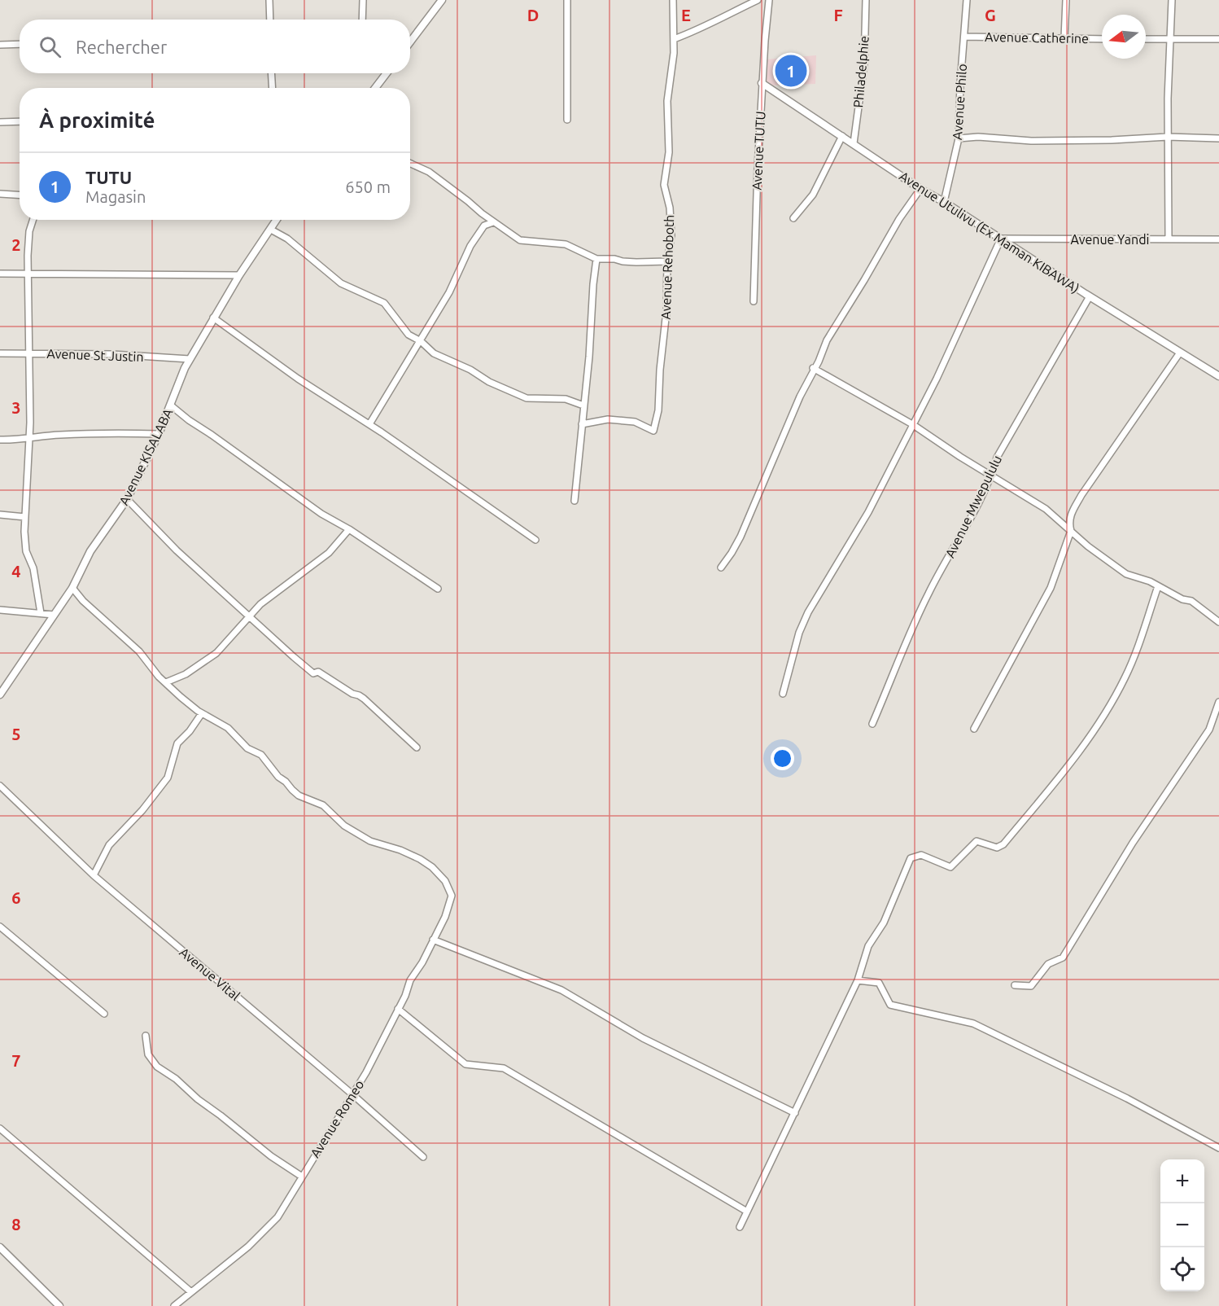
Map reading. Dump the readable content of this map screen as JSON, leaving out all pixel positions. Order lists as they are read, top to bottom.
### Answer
{
  "streets": {
    "street": [
      "Avenue Catherine",
      "Philadelphie",
      "Avenue Philo",
      "Avenue TUTU",
      "Avenue Utulivu (Ex Maman KIBAWA)",
      "Avenue Yandi",
      "Avenue Rehoboth",
      "Avenue St Justin",
      "Avenue KISALABA",
      "Avenue Mwepululu",
      "Avenue Vital",
      "Avenue Romeo"
    ]
  },
  "crossings": [
    ["Avenue Catherine", "Avenue Philo"],
    ["Philadelphie", "Avenue Utulivu (Ex Maman KIBAWA)"],
    ["Avenue Philo", "Avenue Utulivu (Ex Maman KIBAWA)"],
    ["Avenue TUTU", "Avenue Utulivu (Ex Maman KIBAWA)"],
    ["Avenue Utulivu (Ex Maman KIBAWA)", "Avenue Yandi"],
    ["Avenue Utulivu (Ex Maman KIBAWA)", "Avenue Mwepululu"],
    ["Avenue St Justin", "Avenue KISALABA"],
    ["Avenue Vital", "Avenue Romeo"]
  ],
  "north": "left",
  "page": {
    "search": "Rechercher",
    "pins": "1",
    "heading": "À proximité",
    "list": [
      {
        "mark": "1",
        "name": "TUTU",
        "note": "Magasin",
        "value": "650 m"
      }
    ],
    "map_buttons": ["+", "−"]
  },
  "grid": {
    "columns": [
      "D",
      "E",
      "F",
      "G"
    ],
    "rows": [
      "2",
      "3",
      "4",
      "5",
      "6",
      "7",
      "8"
    ]
  }
}
